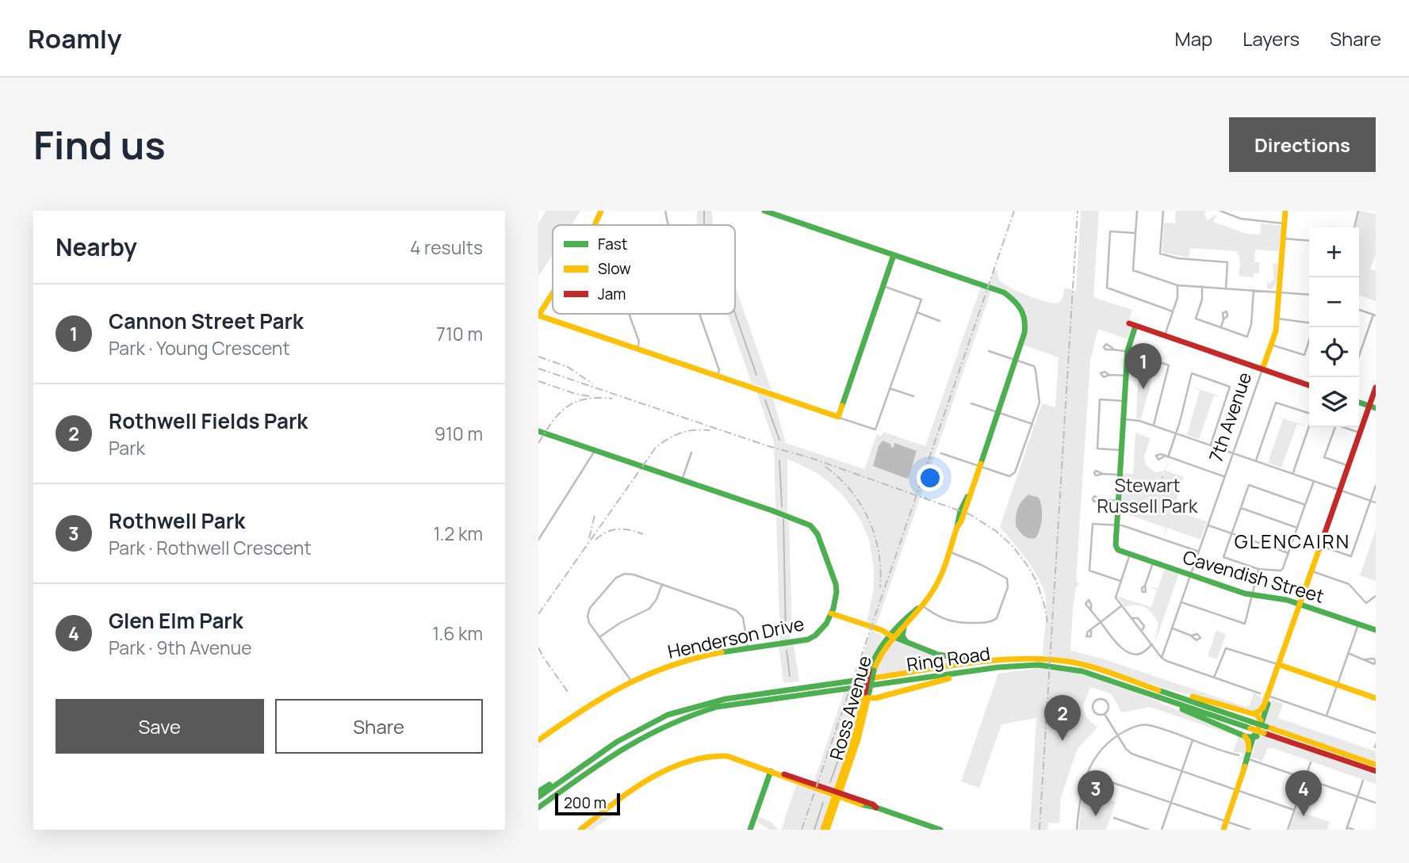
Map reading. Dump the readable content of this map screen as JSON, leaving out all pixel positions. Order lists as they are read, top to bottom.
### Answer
{
  "streets": {
    "main road": [
      "7th Avenue",
      "Cavendish Street",
      "Henderson Drive",
      "Ring Road",
      "Ross Avenue"
    ]
  },
  "crossings": [
    ["7th Avenue", "Cavendish Street"]
  ],
  "districts": ["GLENCAIRN"],
  "parks": ["Stewart Russell Park"],
  "legend": ["Fast", "Slow", "Jam"],
  "scale_bar": "200 m",
  "page": {
    "header": "Roamly",
    "nav": ["Map", "Layers", "Share"],
    "buttons": [
      "Directions",
      ["Save", "Share"]
    ],
    "title": "Find us",
    "heading": ["Nearby", "4 results"],
    "map_buttons": ["+", "−"],
    "list": [
      {
        "mark": "1",
        "name": "Cannon Street Park",
        "note": "Park · Young Crescent",
        "value": "710 m"
      },
      {
        "mark": "2",
        "name": "Rothwell Fields Park",
        "note": "Park",
        "value": "910 m"
      },
      {
        "mark": "3",
        "name": "Rothwell Park",
        "note": "Park · Rothwell Crescent",
        "value": "1.2 km"
      },
      {
        "mark": "4",
        "name": "Glen Elm Park",
        "note": "Park · 9th Avenue",
        "value": "1.6 km"
      }
    ],
    "pins": [
      "1",
      "2",
      "3",
      "4"
    ],
    "scale": "200 m"
  }
}
